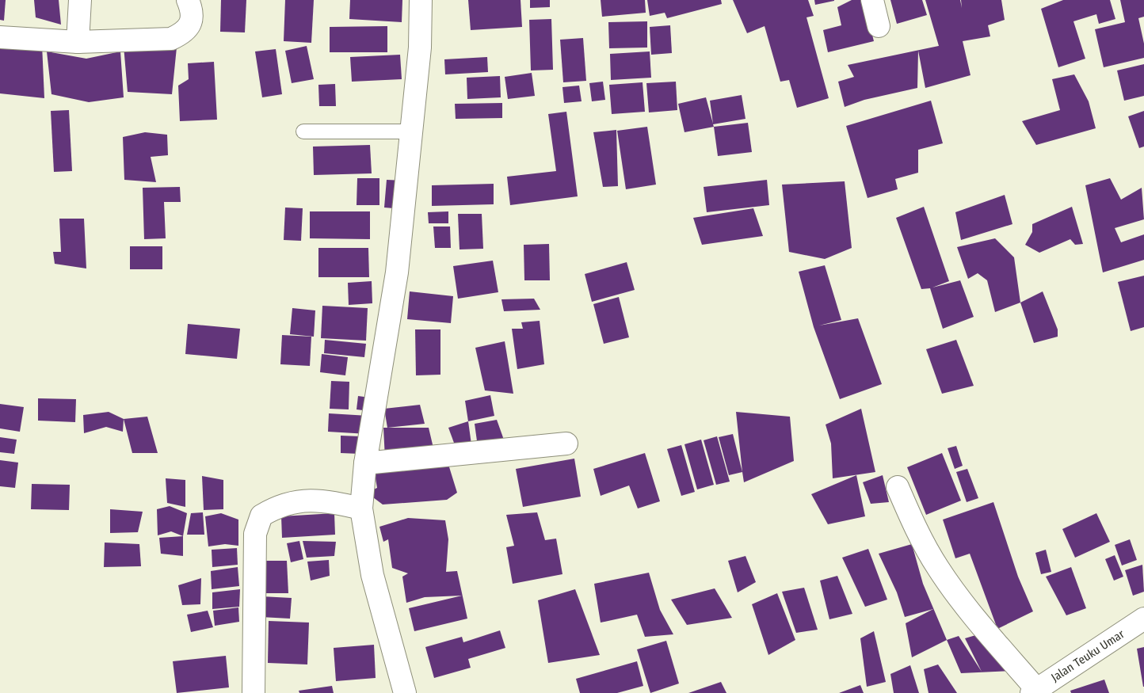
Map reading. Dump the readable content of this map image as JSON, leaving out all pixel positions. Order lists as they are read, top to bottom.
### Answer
{
  "streets": {
    "street": ["Jalan Teuku Umar"]
  }
}
